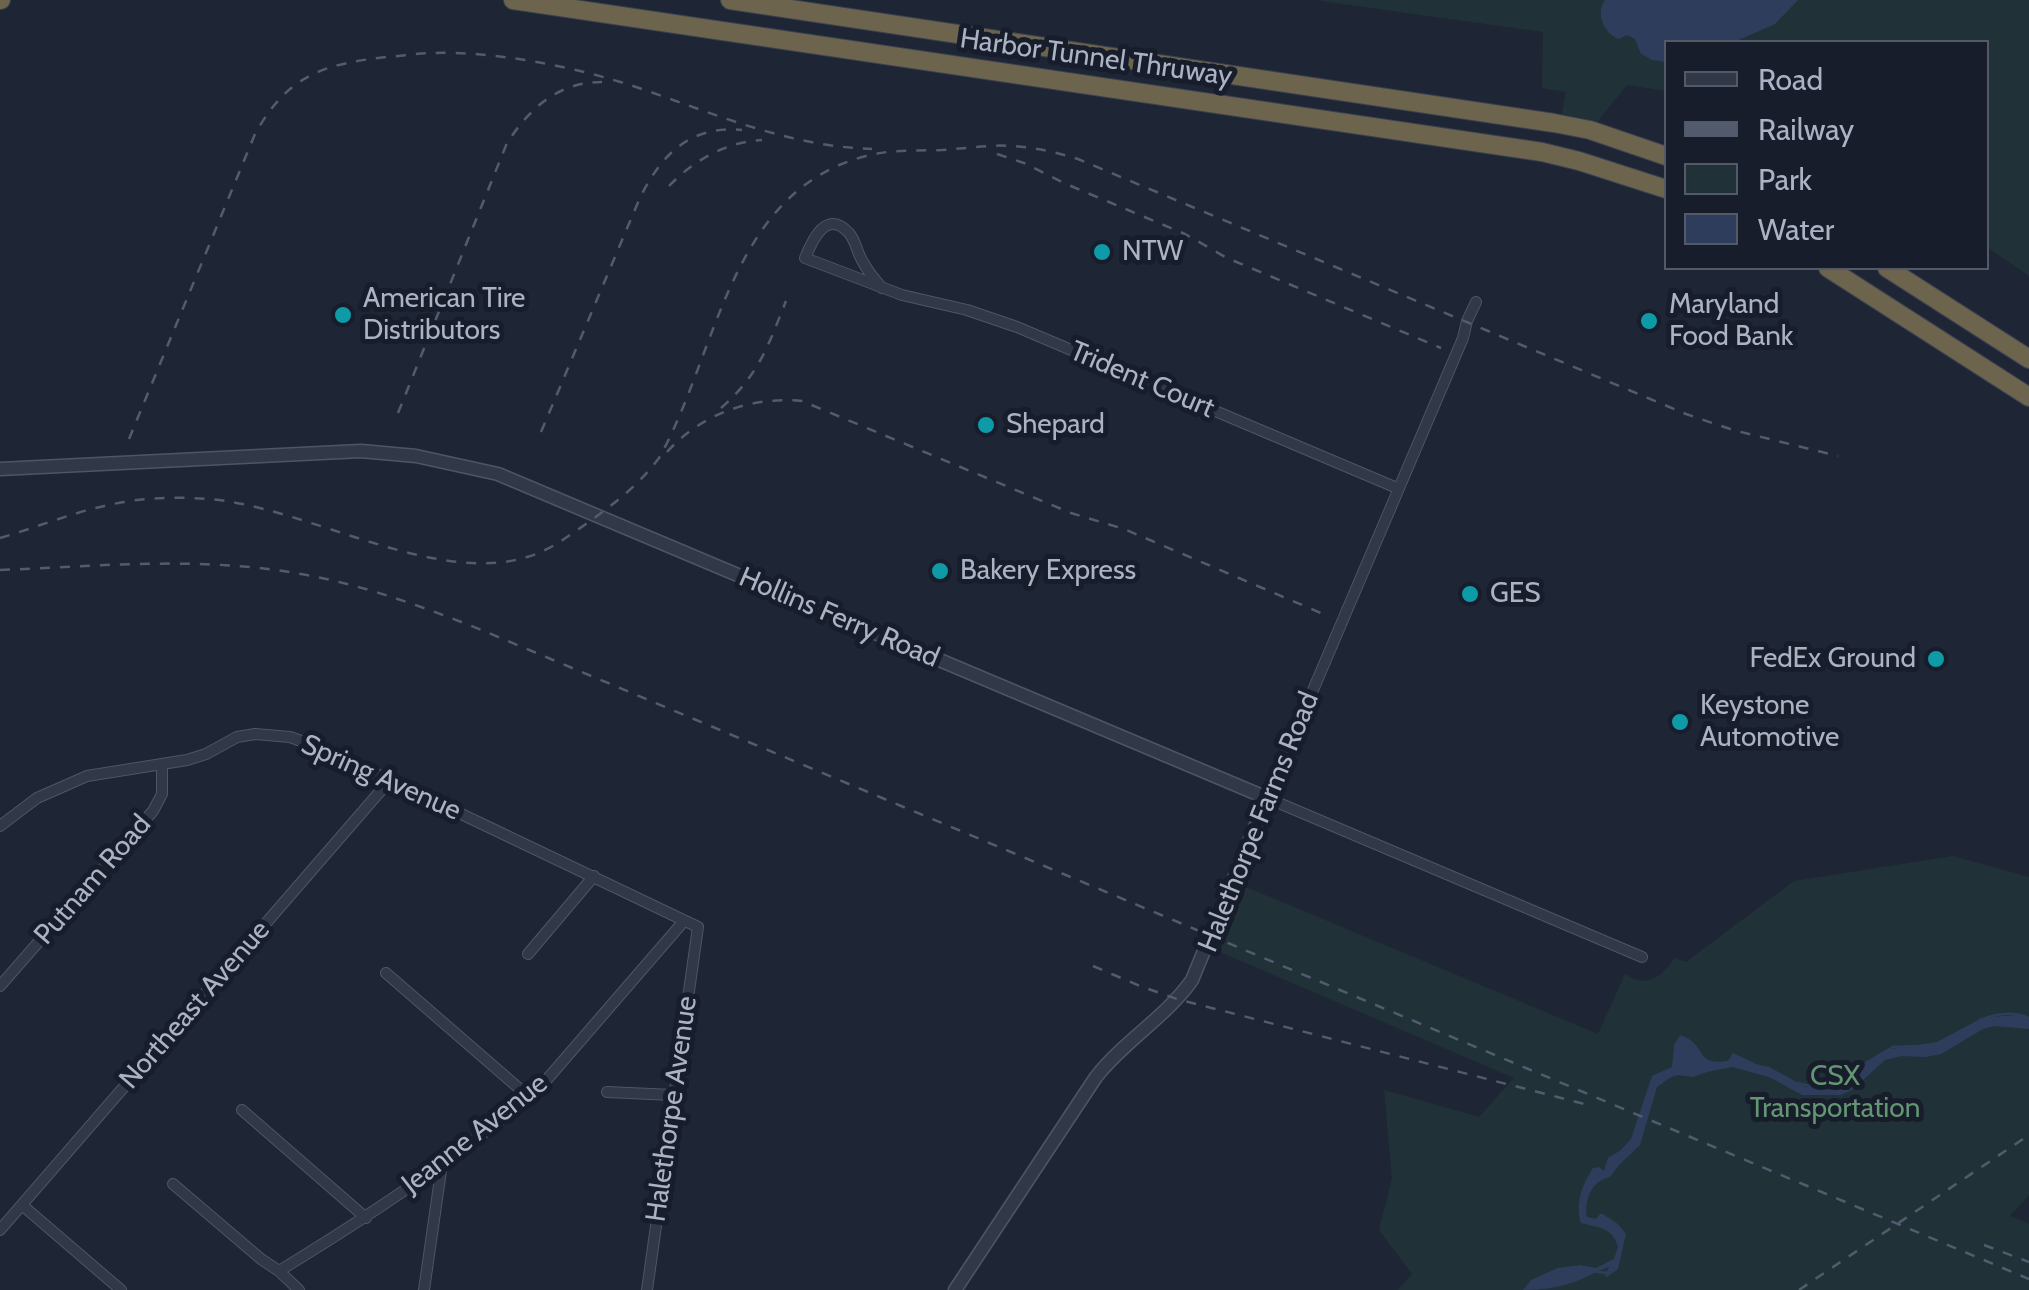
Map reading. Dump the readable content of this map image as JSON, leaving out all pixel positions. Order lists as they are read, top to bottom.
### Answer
{
  "streets": {
    "highway": ["Harbor Tunnel Thruway"],
    "street": [
      "Trident Court",
      "Hollins Ferry Road",
      "Spring Avenue",
      "Halethorpe Farms Road",
      "Putnam Road",
      "Northeast Avenue",
      "Halethorpe Avenue",
      "Jeanne Avenue"
    ]
  },
  "crossings": [
    ["Trident Court", "Halethorpe Farms Road"],
    ["Hollins Ferry Road", "Halethorpe Farms Road"],
    ["Spring Avenue", "Putnam Road"],
    ["Spring Avenue", "Northeast Avenue"],
    ["Spring Avenue", "Halethorpe Avenue"],
    ["Spring Avenue", "Jeanne Avenue"]
  ],
  "parks": ["CSX Transportation"],
  "places": [
    "NTW",
    "American Tire Distributors",
    "Maryland Food Bank",
    "Shepard",
    "Bakery Express",
    "GES",
    "FedEx Ground",
    "Keystone Automotive"
  ],
  "legend": [
    "Road",
    "Railway",
    "Park",
    "Water"
  ]
}
